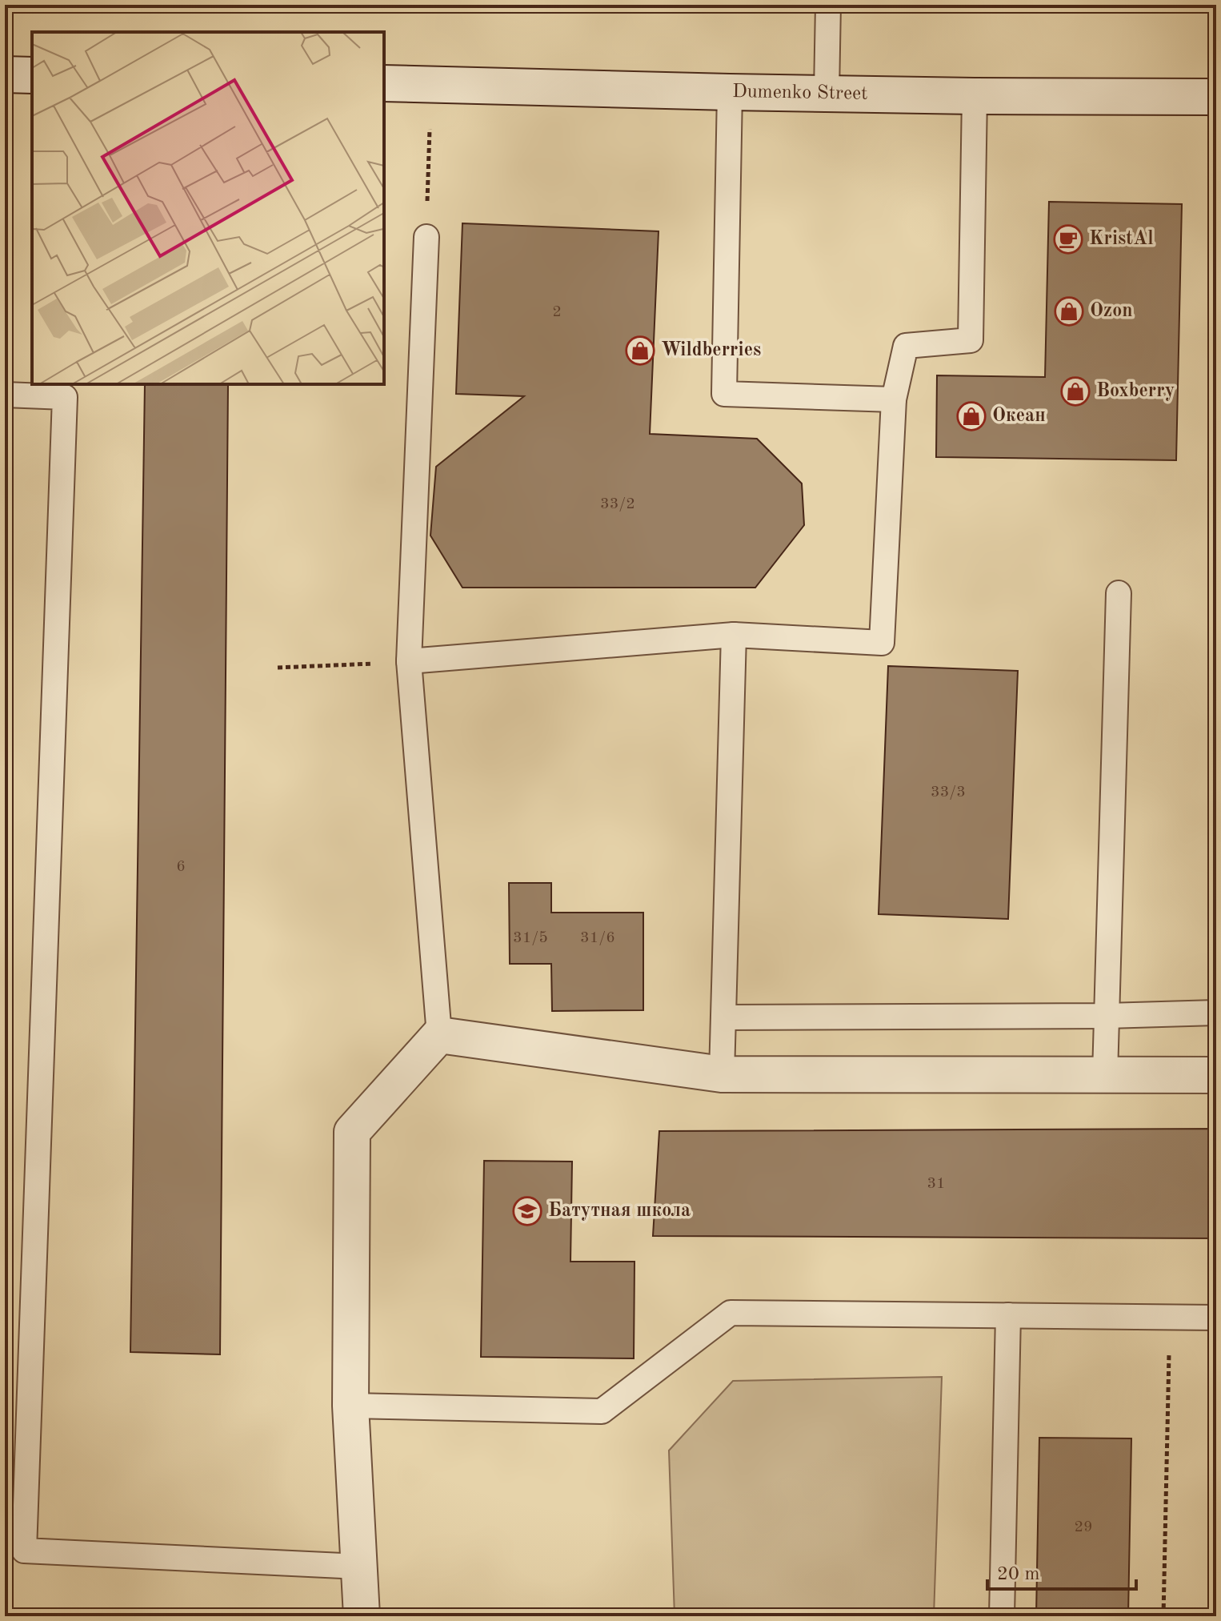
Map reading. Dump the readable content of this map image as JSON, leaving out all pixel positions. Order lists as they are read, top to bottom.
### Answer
{
  "streets": {
    "street": ["Dumenko Street"]
  },
  "places": {
    "cafe": ["KristAl"],
    "shop": [
      "Ozon",
      "Wildberries",
      "Boxberry",
      "Океан"
    ],
    "school or university": ["Батутная школа"]
  },
  "house_numbers": [
    "2",
    "33/2",
    "33/3",
    "6",
    "31/5",
    "31/6",
    "31",
    "29"
  ],
  "scale_bar": "20 m"
}
